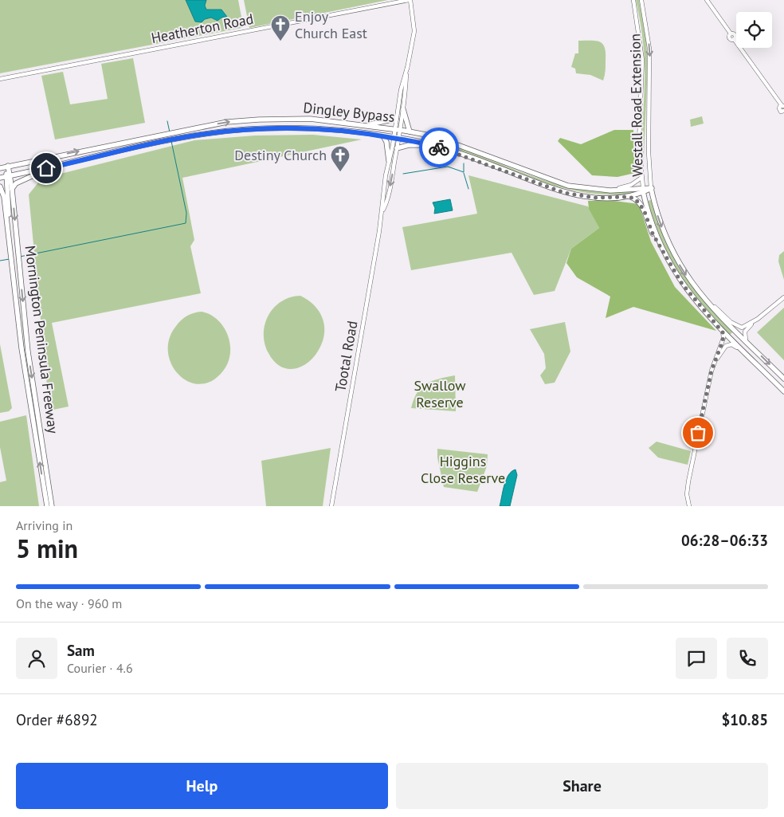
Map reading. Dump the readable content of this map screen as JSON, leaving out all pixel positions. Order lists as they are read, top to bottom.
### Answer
{
  "streets": {
    "highway": ["Westall Road Extension", "Dingley Bypass", "Mornington Peninsula Freeway"],
    "main road": ["Heatherton Road", "Tootal Road"]
  },
  "crossings": [
    ["Heatherton Road", "Tootal Road"],
    ["Westall Road Extension", "Dingley Bypass"],
    ["Dingley Bypass", "Mornington Peninsula Freeway"],
    ["Dingley Bypass", "Tootal Road"]
  ],
  "parks": ["Swallow Reserve", "Higgins Close Reserve"],
  "places": {
    "church": ["Enjoy Church East", "Destiny Church"]
  },
  "page": {
    "heading": ["5 min", "Arriving in", "06:28–06:33"],
    "panel": [
      "Sam",
      "Courier · 4.6",
      "Order #6892",
      "$10.85"
    ],
    "bar": "On the way · 960 m",
    "buttons": ["Help", "Share"]
  }
}
